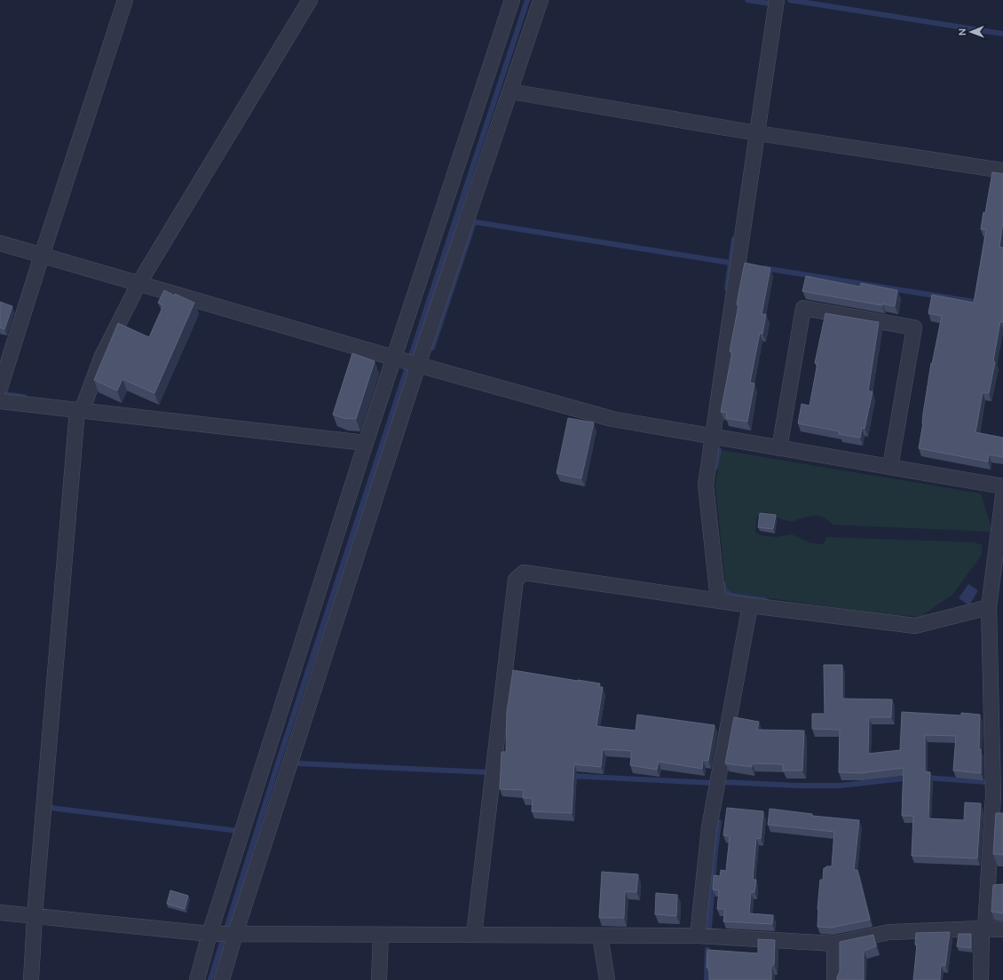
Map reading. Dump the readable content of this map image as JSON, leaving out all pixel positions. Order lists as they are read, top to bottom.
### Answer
{
  "north": "left"
}
